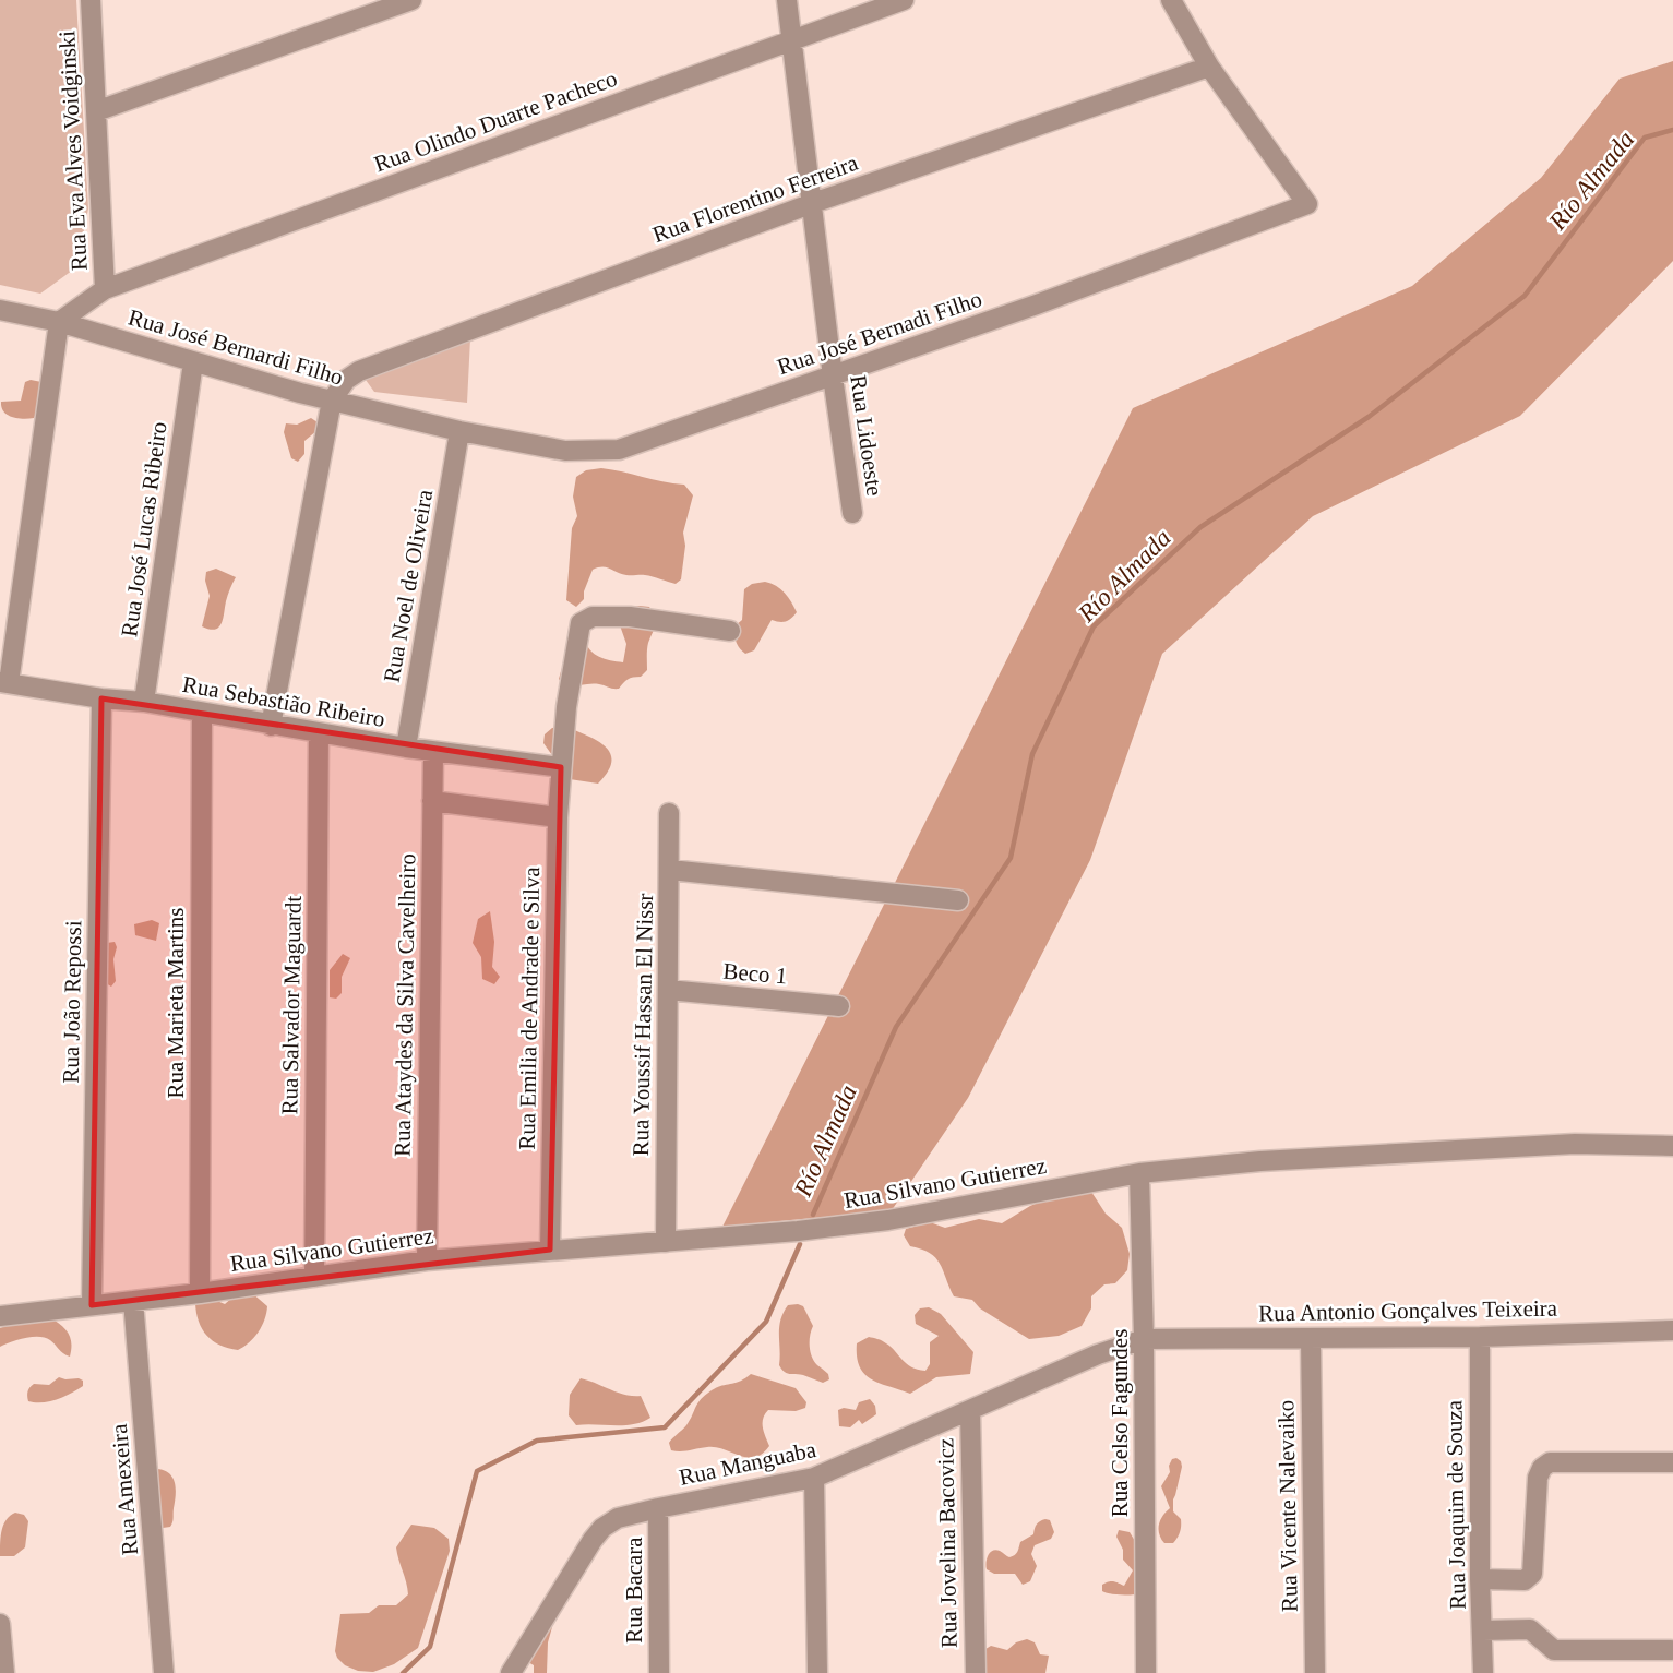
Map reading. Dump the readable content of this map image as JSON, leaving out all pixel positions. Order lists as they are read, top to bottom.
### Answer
{
  "streets": {
    "street": [
      "Rua Olindo Duarte Pacheco",
      "Rua Eva Alves Voidginski",
      "Rua Florentino Ferreira",
      "Rua José Bernadi Filho",
      "Rua José Bernardi Filho",
      "Rua Lidoeste",
      "Rua José Lucas Ribeiro",
      "Rua Noel de Oliveira",
      "Rua Sebastião Ribeiro",
      "Beco 1",
      "Rua João Repossi",
      "Rua Marieta Martins",
      "Rua Salvador Maguardt",
      "Rua Ataydes da Silva Cavelheiro",
      "Rua Emilia de Andrade e Silva",
      "Rua Youssif Hassan El Nissr",
      "Rua Silvano Gutierrez",
      "Rua Antonio Gonçalves Teixeira",
      "Rua Celso Fagundes",
      "Rua Manguaba",
      "Rua Amexeira",
      "Rua Joaquim de Souza",
      "Rua Vicente Nalevaiko",
      "Rua Jovelina Bacovicz",
      "Rua Bacara"
    ]
  },
  "crossings": [
    ["Rua Olindo Duarte Pacheco", "Rua Eva Alves Voidginski"],
    ["Rua Olindo Duarte Pacheco", "Rua Lidoeste"],
    ["Rua Eva Alves Voidginski", "Rua José Bernardi Filho"],
    ["Rua Florentino Ferreira", "Rua José Bernadi Filho"],
    ["Rua Florentino Ferreira", "Rua José Bernardi Filho"],
    ["Rua Florentino Ferreira", "Rua Lidoeste"],
    ["Rua José Bernadi Filho", "Rua José Bernardi Filho"],
    ["Rua José Bernadi Filho", "Rua Lidoeste"],
    ["Rua José Bernadi Filho", "Rua Noel de Oliveira"],
    ["Rua José Bernardi Filho", "Rua José Lucas Ribeiro"],
    ["Rua José Bernardi Filho", "Rua Noel de Oliveira"],
    ["Rua José Lucas Ribeiro", "Rua Sebastião Ribeiro"],
    ["Rua Noel de Oliveira", "Rua Sebastião Ribeiro"],
    ["Rua Sebastião Ribeiro", "Rua João Repossi"],
    ["Rua Sebastião Ribeiro", "Rua Marieta Martins"],
    ["Rua Sebastião Ribeiro", "Rua Salvador Maguardt"],
    ["Rua Sebastião Ribeiro", "Rua Ataydes da Silva Cavelheiro"],
    ["Rua Sebastião Ribeiro", "Rua Emilia de Andrade e Silva"],
    ["Beco 1", "Rua Youssif Hassan El Nissr"],
    ["Rua João Repossi", "Rua Silvano Gutierrez"],
    ["Rua Marieta Martins", "Rua Silvano Gutierrez"],
    ["Rua Salvador Maguardt", "Rua Silvano Gutierrez"],
    ["Rua Ataydes da Silva Cavelheiro", "Rua Silvano Gutierrez"],
    ["Rua Emilia de Andrade e Silva", "Rua Silvano Gutierrez"],
    ["Rua Youssif Hassan El Nissr", "Rua Silvano Gutierrez"],
    ["Rua Silvano Gutierrez", "Rua Celso Fagundes"],
    ["Rua Silvano Gutierrez", "Rua Amexeira"],
    ["Rua Antonio Gonçalves Teixeira", "Rua Celso Fagundes"],
    ["Rua Antonio Gonçalves Teixeira", "Rua Manguaba"],
    ["Rua Antonio Gonçalves Teixeira", "Rua Joaquim de Souza"],
    ["Rua Antonio Gonçalves Teixeira", "Rua Vicente Nalevaiko"],
    ["Rua Celso Fagundes", "Rua Manguaba"],
    ["Rua Manguaba", "Rua Jovelina Bacovicz"],
    ["Rua Manguaba", "Rua Bacara"]
  ],
  "water": ["Río Almada"]
}
